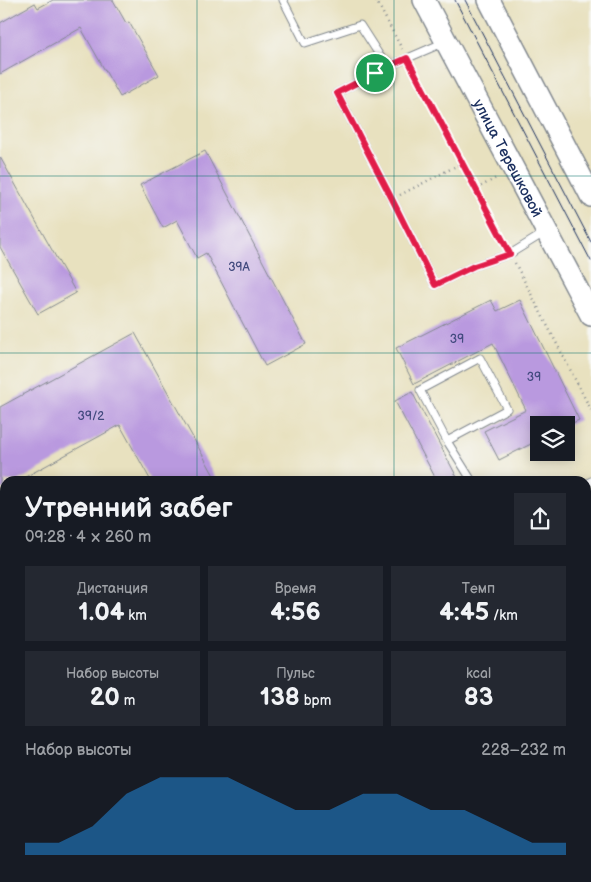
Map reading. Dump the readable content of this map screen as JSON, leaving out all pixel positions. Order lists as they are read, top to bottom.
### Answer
{
  "streets": {
    "main road": ["улица Терешковой"]
  },
  "house_numbers": [
    "39А",
    "39",
    "39",
    "39/2"
  ],
  "page": {
    "heading": ["Утренний забег", "09:28 · 4 × 260 m"],
    "stats": [
      ["Дистанция", "1.04 km"],
      ["Время", "4:56"],
      ["Темп", "4:45 /km"],
      ["Набор высоты", "20 m"],
      ["Пульс", "138 bpm"],
      ["kcal", "83"]
    ],
    "chart": ["Набор высоты", "228–232 m"]
  }
}
